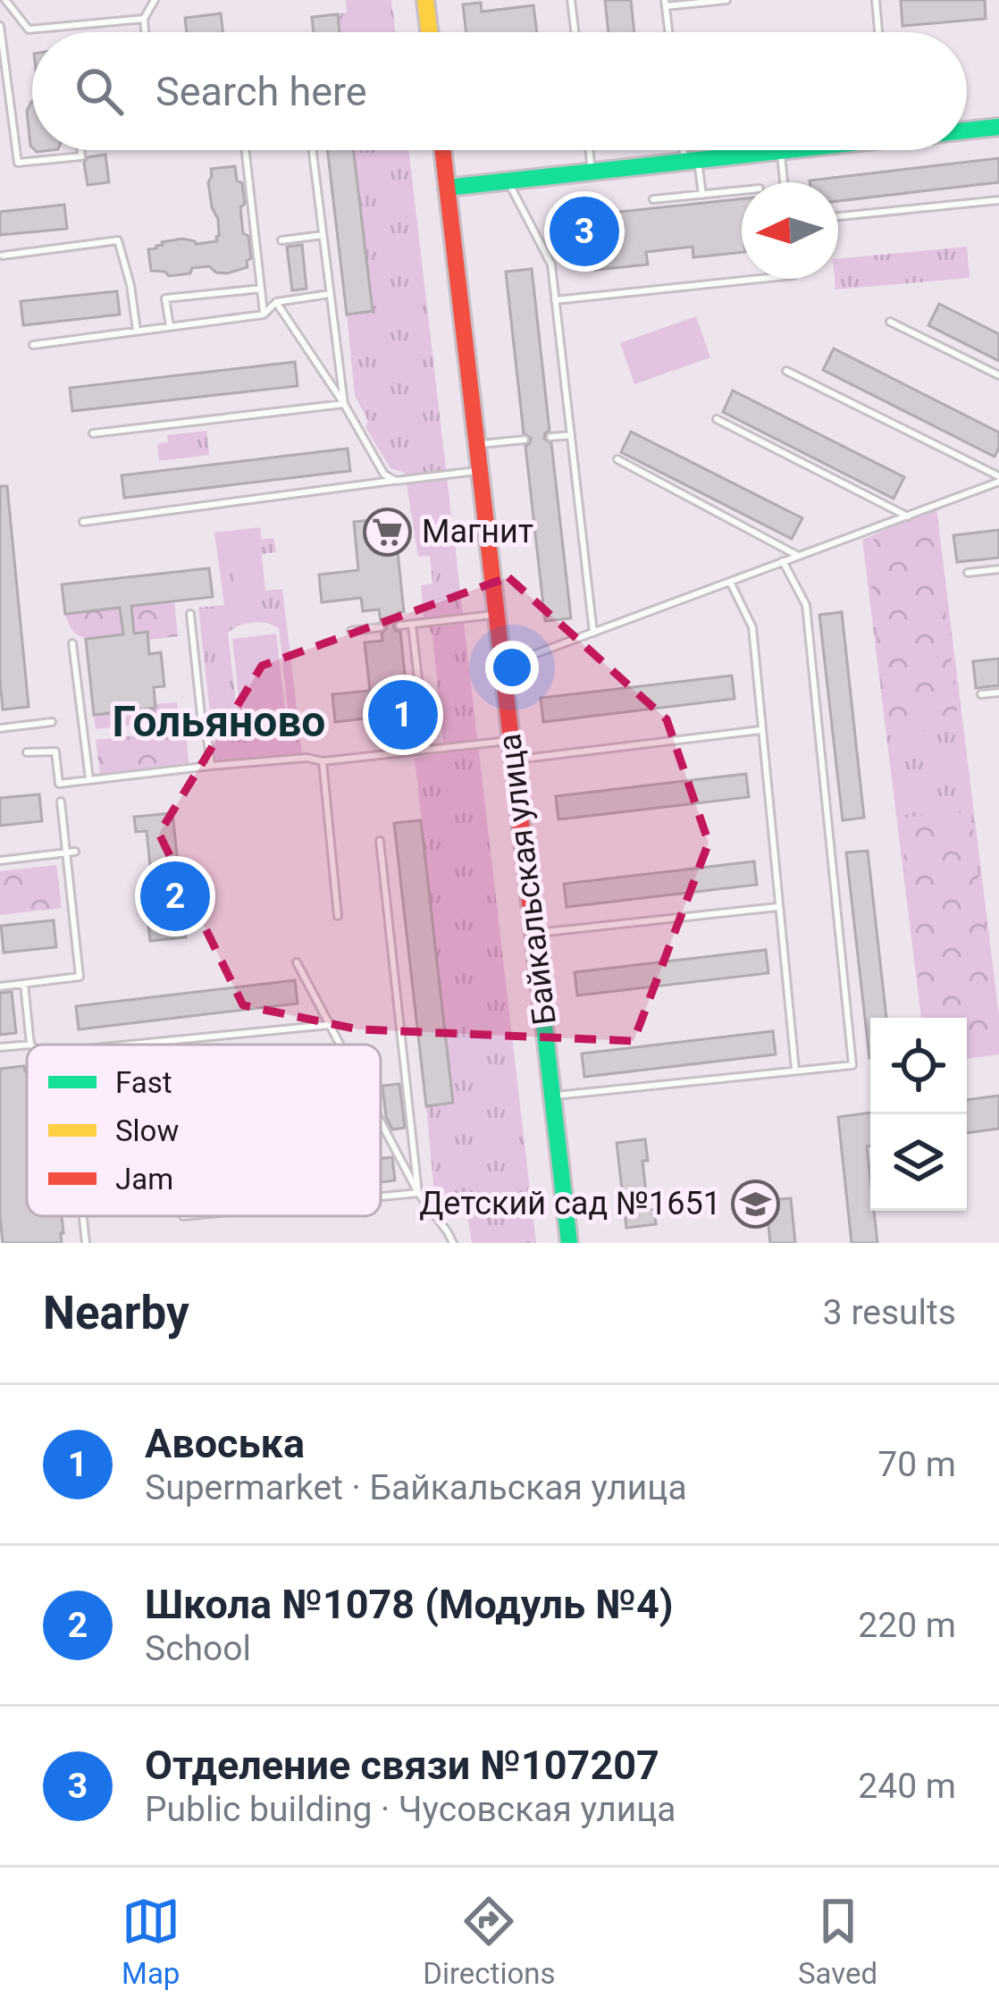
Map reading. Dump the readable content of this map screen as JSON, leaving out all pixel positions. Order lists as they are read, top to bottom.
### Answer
{
  "streets": {
    "street": ["Байкальская улица"]
  },
  "districts": ["Гольяново"],
  "places": {
    "supermarket": ["Магнит"],
    "school or university": ["Детский сад №1651"]
  },
  "legend": ["Fast", "Slow", "Jam"],
  "north": "left",
  "page": {
    "search": "Search here",
    "pins": ["3", "1", "2"],
    "heading": ["Nearby", "3 results"],
    "list": [
      {
        "mark": "1",
        "name": "Авоська",
        "note": "Supermarket · Байкальская улица",
        "value": "70 m"
      },
      {
        "mark": "2",
        "name": "Школа №1078 (Модуль №4)",
        "note": "School",
        "value": "220 m"
      },
      {
        "mark": "3",
        "name": "Отделение связи №107207",
        "note": "Public building · Чусовская улица",
        "value": "240 m"
      }
    ],
    "nav": ["Map", "Directions", "Saved"]
  }
}
